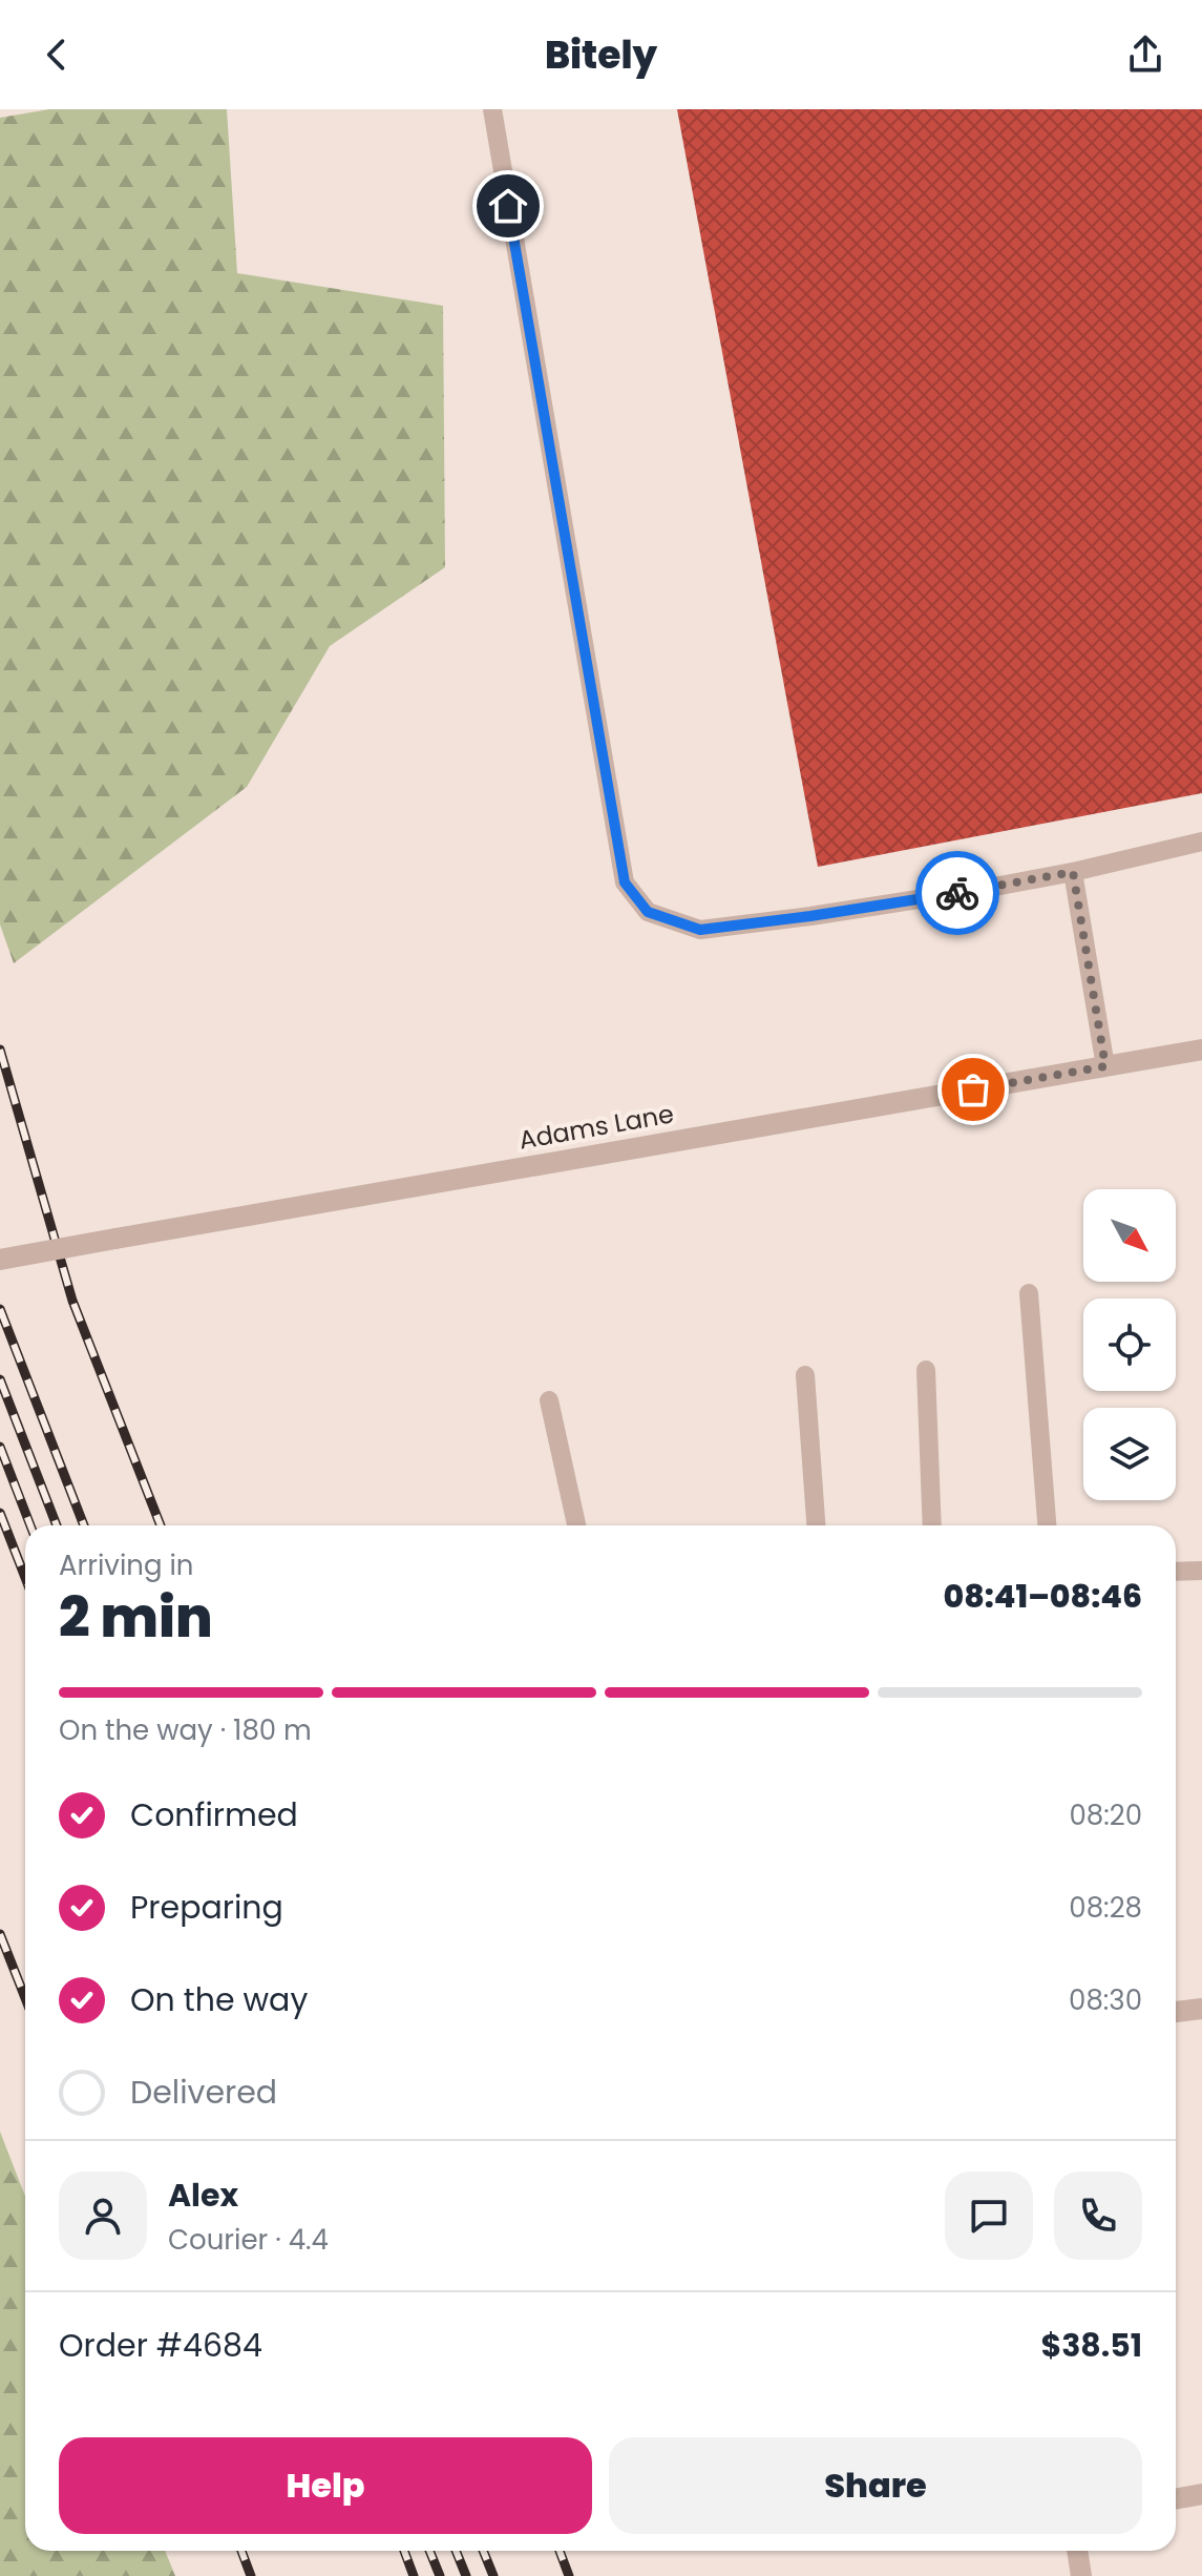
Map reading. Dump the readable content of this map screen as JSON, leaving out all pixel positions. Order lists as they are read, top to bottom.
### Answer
{
  "streets": {
    "street": ["Adams Lane"]
  },
  "north": "bottom right",
  "page": {
    "header": "Bitely",
    "heading": ["2 min", "Arriving in", "08:41–08:46"],
    "panel": [
      "Alex",
      "Courier · 4.4",
      "Order #4684",
      "$38.51"
    ],
    "bar": "On the way · 180 m",
    "list": [
      ["Confirmed", "08:20"],
      ["Preparing", "08:28"],
      ["On the way", "08:30"],
      "Delivered"
    ],
    "buttons": ["Help", "Share"]
  }
}
